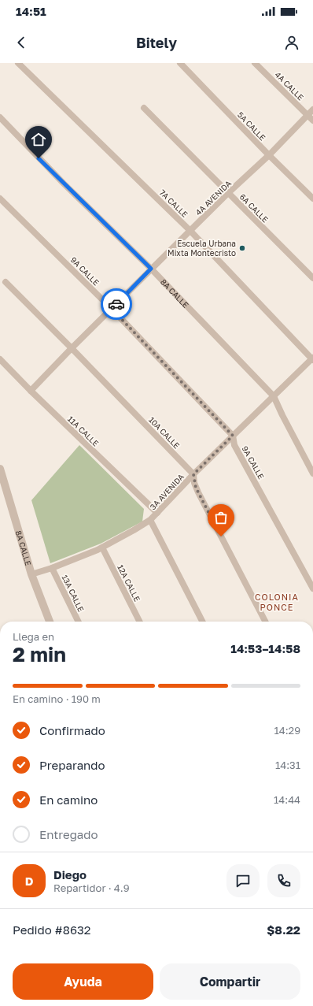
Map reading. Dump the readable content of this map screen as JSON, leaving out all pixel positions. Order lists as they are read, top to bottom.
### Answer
{
  "streets": {
    "street": [
      "4A CALLE",
      "5A CALLE",
      "4A AVENIDA",
      "7A CALLE",
      "6A CALLE",
      "9A CALLE",
      "8A CALLE",
      "11A CALLE",
      "10A CALLE",
      "3A AVENIDA",
      "12A CALLE",
      "13A CALLE"
    ]
  },
  "crossings": [
    ["4A CALLE", "4A AVENIDA"],
    ["5A CALLE", "4A AVENIDA"],
    ["4A AVENIDA", "7A CALLE"],
    ["4A AVENIDA", "6A CALLE"],
    ["4A AVENIDA", "9A CALLE"],
    ["4A AVENIDA", "8A CALLE"],
    ["4A AVENIDA", "11A CALLE"],
    ["4A AVENIDA", "10A CALLE"],
    ["7A CALLE", "3A AVENIDA"],
    ["9A CALLE", "3A AVENIDA"],
    ["8A CALLE", "3A AVENIDA"],
    ["11A CALLE", "3A AVENIDA"],
    ["10A CALLE", "3A AVENIDA"],
    ["3A AVENIDA", "12A CALLE"],
    ["3A AVENIDA", "13A CALLE"]
  ],
  "districts": ["COLONIA PONCE"],
  "places": ["Escuela Urbana Mixta Montecristo"],
  "page": {
    "status": "14:51",
    "header": "Bitely",
    "heading": ["2 min", "Llega en", "14:53–14:58"],
    "panel": [
      "Diego",
      "Repartidor · 4.9",
      "Pedido #8632",
      "$8.22"
    ],
    "bar": "En camino · 190 m",
    "list": [
      ["Confirmado", "14:29"],
      ["Preparando", "14:31"],
      ["En camino", "14:44"],
      "Entregado"
    ],
    "round": "D",
    "buttons": ["Ayuda", "Compartir"]
  }
}
